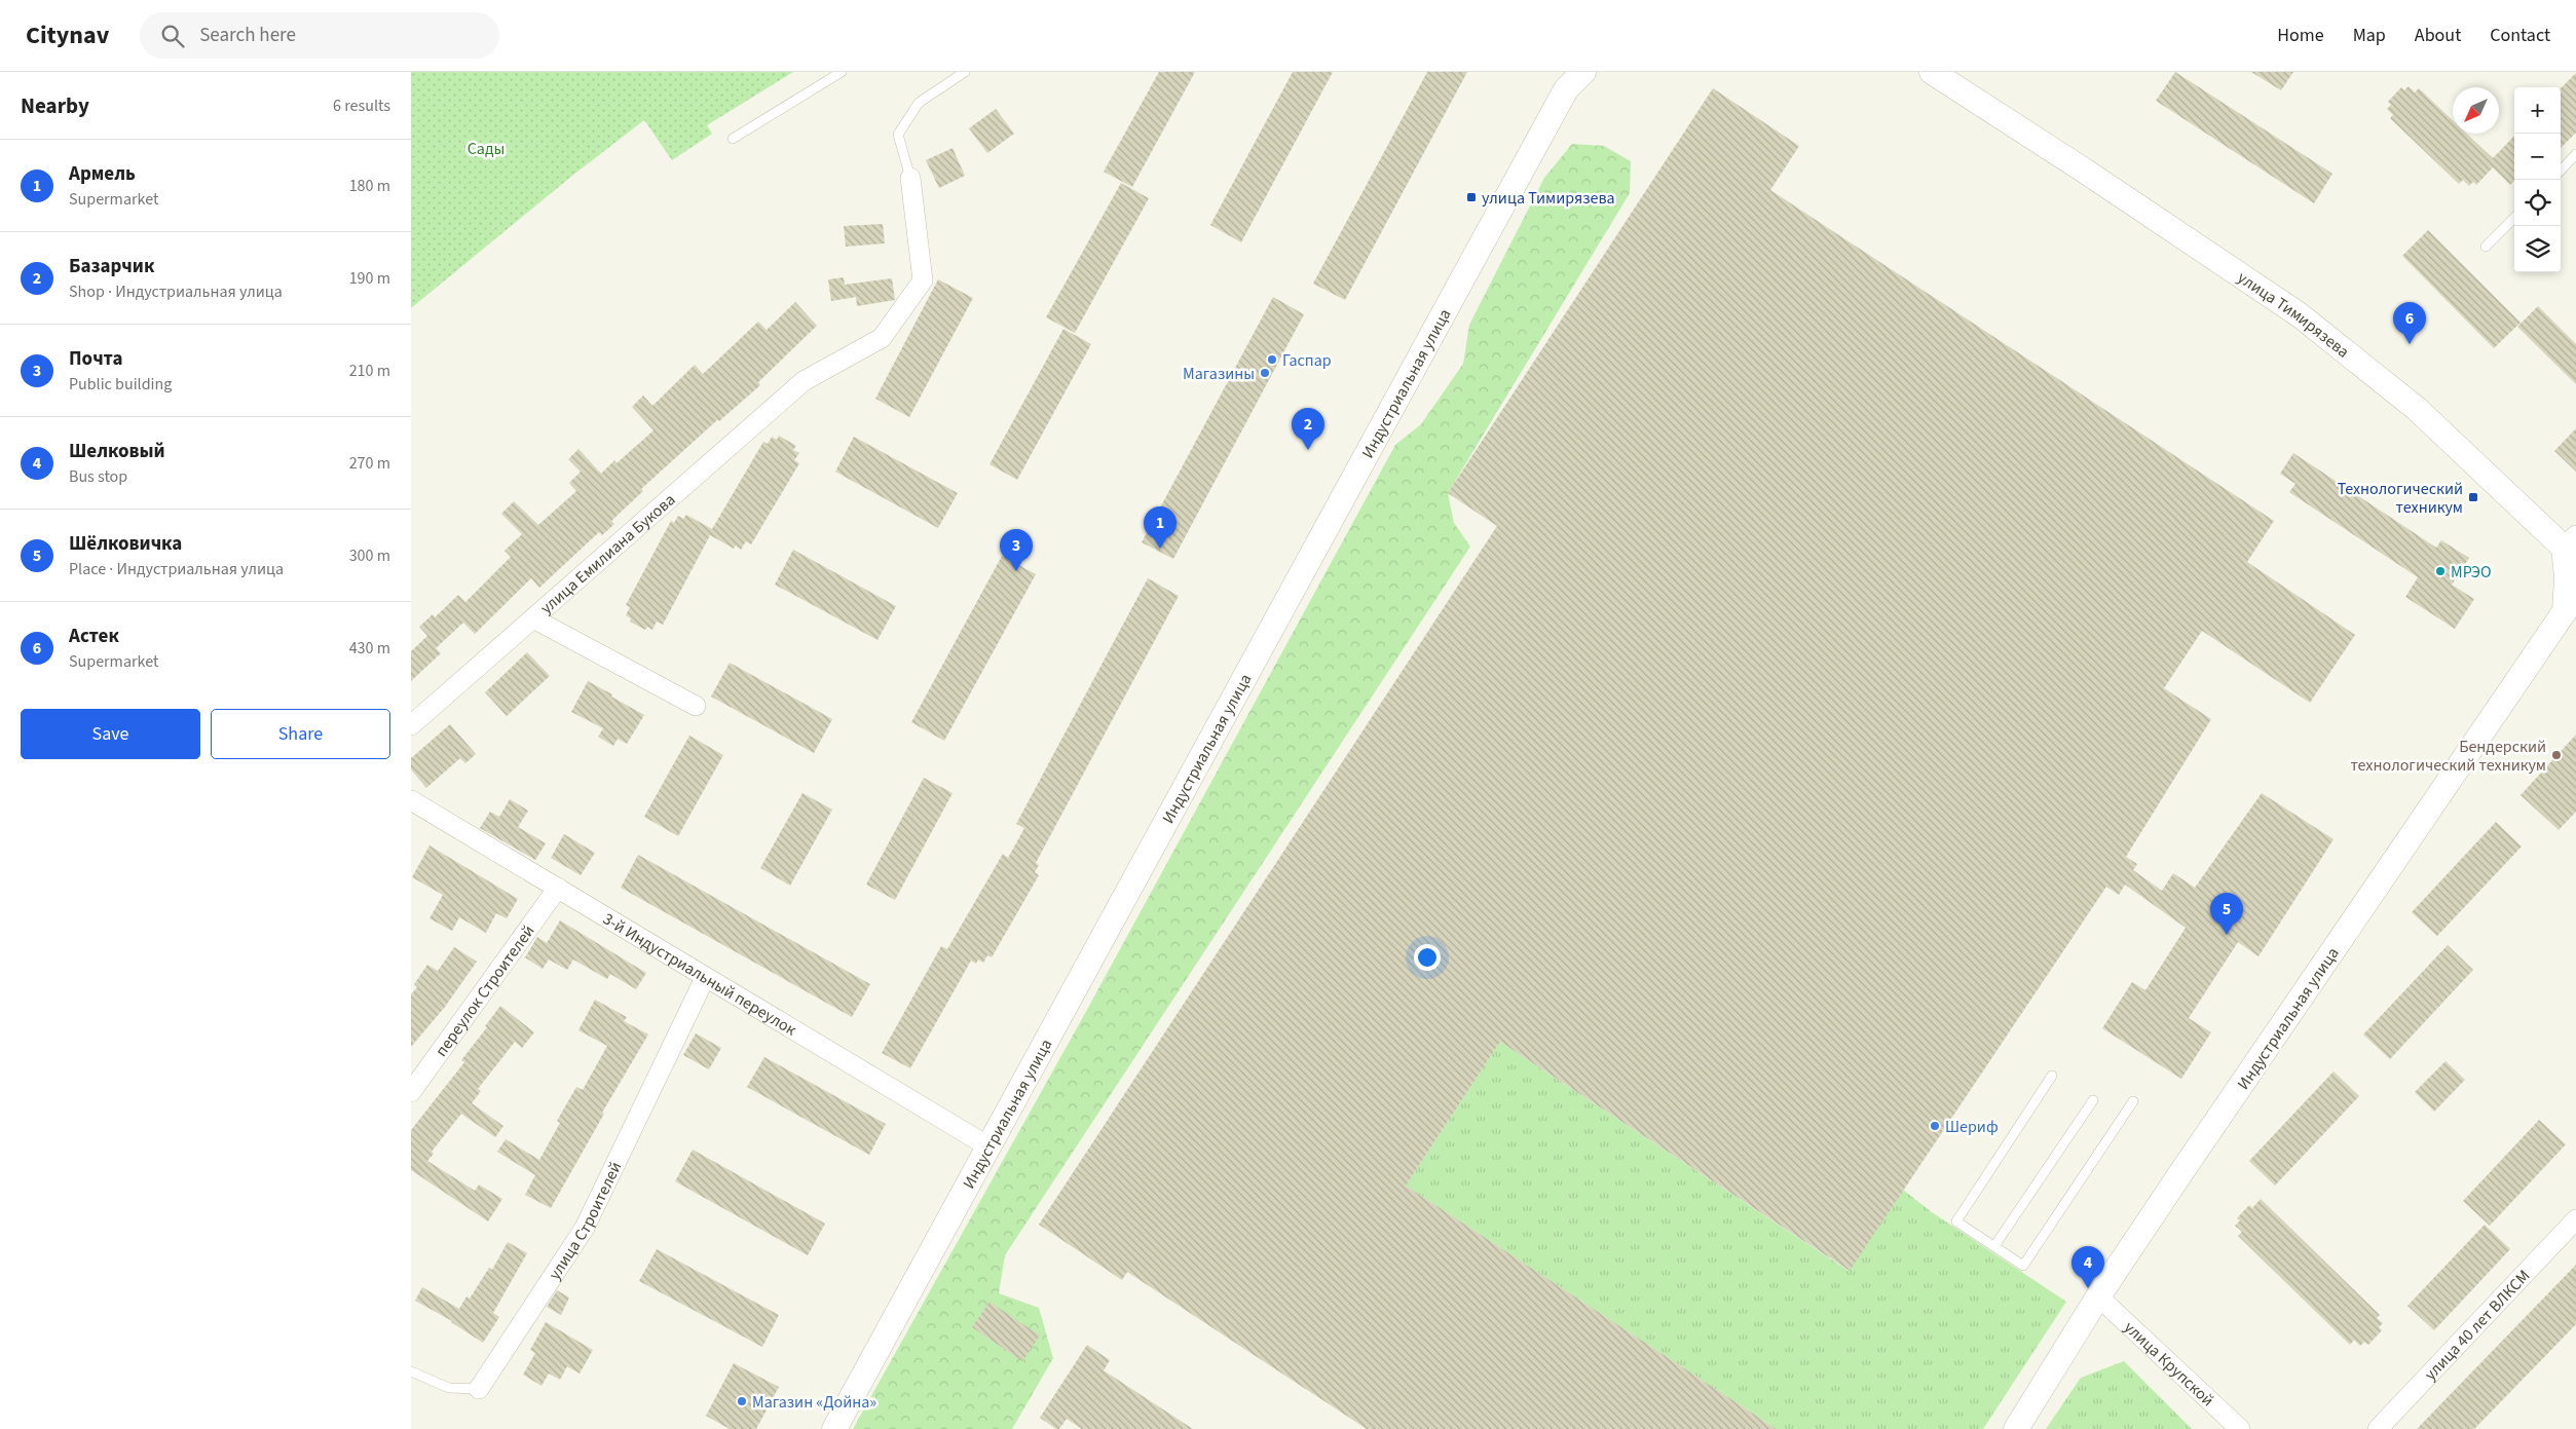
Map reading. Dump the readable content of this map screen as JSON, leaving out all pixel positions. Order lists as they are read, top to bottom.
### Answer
{
  "streets": {
    "street": [
      "улица Тимирязева",
      "Индустриальная улица",
      "улица Емилиана Букова",
      "3-й Индустриальный переулок",
      "переулок Строителей",
      "улица Строителей",
      "улица 40 лет ВЛКСМ",
      "улица Крупской"
    ]
  },
  "crossings": [
    ["улица Тимирязева", "Индустриальная улица"],
    ["Индустриальная улица", "3-й Индустриальный переулок"],
    ["Индустриальная улица", "улица Крупской"],
    ["3-й Индустриальный переулок", "переулок Строителей"],
    ["3-й Индустриальный переулок", "улица Строителей"]
  ],
  "parks": ["Сады"],
  "places": {
    "transit": ["улица Тимирязева", "Технологический техникум"],
    "other": [
      "Гаспар",
      "Магазины",
      "МРЭО",
      "Бендерский технологический техникум",
      "Шериф",
      "Магазин «Дойна»"
    ]
  },
  "north": "bottom left",
  "page": {
    "header": "Citynav",
    "search": "Search here",
    "nav": [
      "Home",
      "Map",
      "About",
      "Contact"
    ],
    "heading": ["Nearby", "6 results"],
    "map_buttons": ["+", "−"],
    "list": [
      {
        "mark": "1",
        "name": "Армель",
        "note": "Supermarket",
        "value": "180 m"
      },
      {
        "mark": "2",
        "name": "Базарчик",
        "note": "Shop · Индустриальная улица",
        "value": "190 m"
      },
      {
        "mark": "3",
        "name": "Почта",
        "note": "Public building",
        "value": "210 m"
      },
      {
        "mark": "4",
        "name": "Шелковый",
        "note": "Bus stop",
        "value": "270 m"
      },
      {
        "mark": "5",
        "name": "Шёлковичка",
        "note": "Place · Индустриальная улица",
        "value": "300 m"
      },
      {
        "mark": "6",
        "name": "Астек",
        "note": "Supermarket",
        "value": "430 m"
      }
    ],
    "pins": [
      "6",
      "2",
      "1",
      "3",
      "5",
      "4"
    ],
    "buttons": ["Save", "Share"]
  }
}
